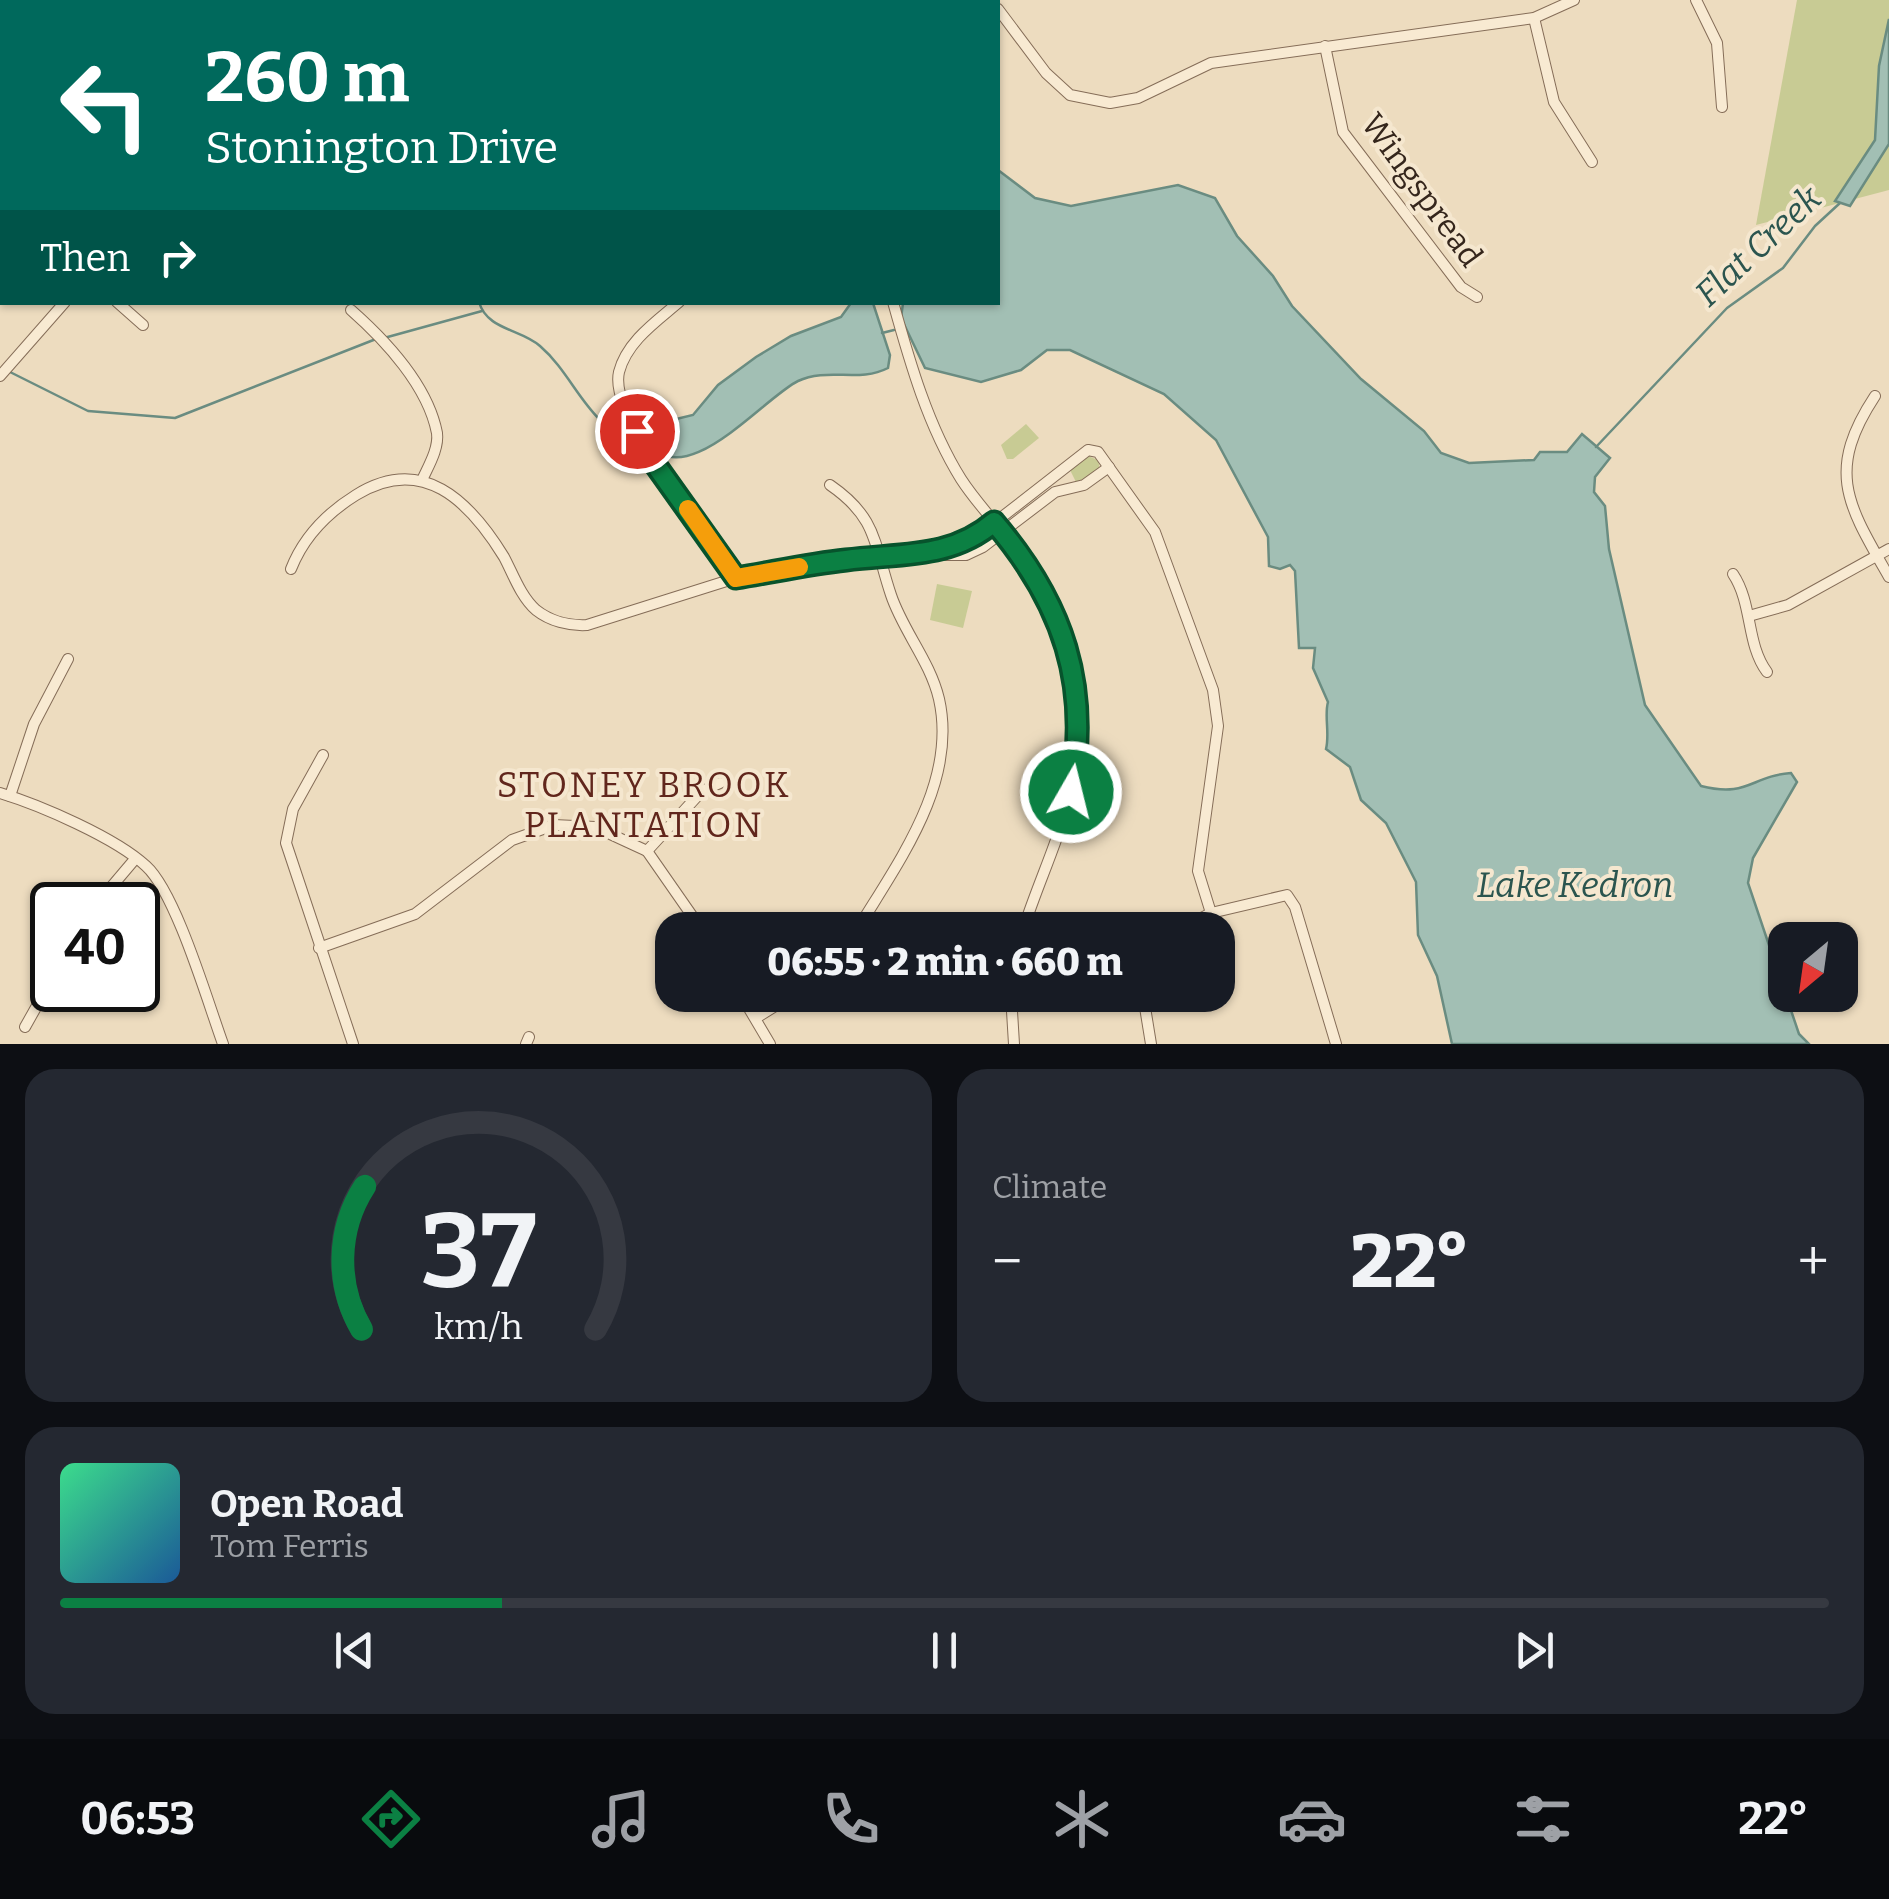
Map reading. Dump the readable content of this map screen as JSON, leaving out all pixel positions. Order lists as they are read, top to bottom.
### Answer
{
  "streets": {
    "street": ["Wingspread"]
  },
  "districts": ["STONEY BROOK PLANTATION"],
  "water": ["Flat Creek", "Lake Kedron"],
  "north": "bottom left",
  "page": {
    "turn": ["260 m", "Stonington Drive"],
    "then": "Then",
    "limit": "40",
    "trip": "06:55 · 2 min · 660 m",
    "tile": "Climate",
    "heat": ["−", "22°", "+"],
    "song": ["Open Road", "Tom Ferris"],
    "tabs": ["06:53", "22°"],
    "gauge": ["37", "km/h"]
  }
}
